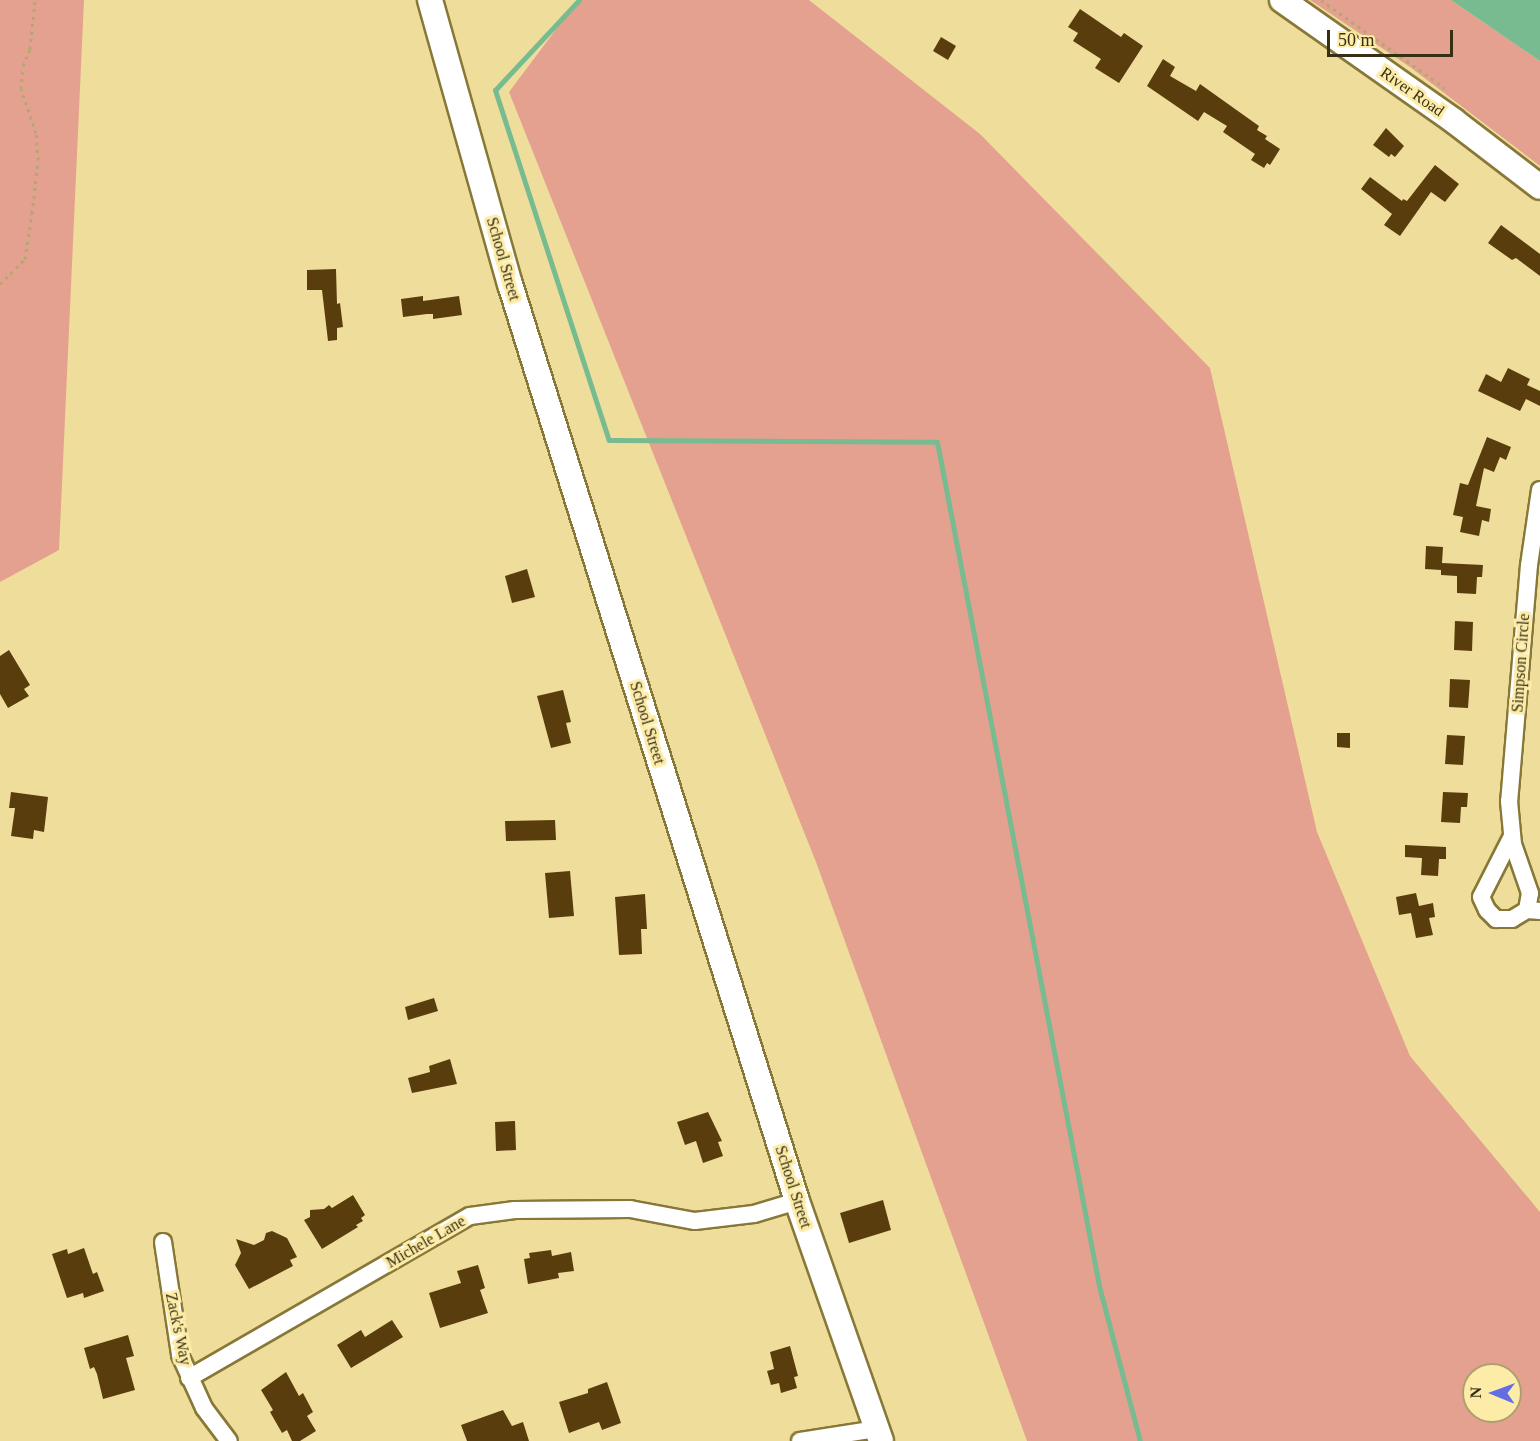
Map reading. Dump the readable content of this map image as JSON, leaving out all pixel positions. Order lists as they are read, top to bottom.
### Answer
{
  "streets": {
    "street": [
      "River Road",
      "School Street",
      "Simpson Circle",
      "Michele Lane",
      "Zack's Way"
    ]
  },
  "crossings": [
    ["School Street", "Michele Lane"],
    ["Michele Lane", "Zack's Way"]
  ],
  "scale_bar": "50 m",
  "north": "left"
}
